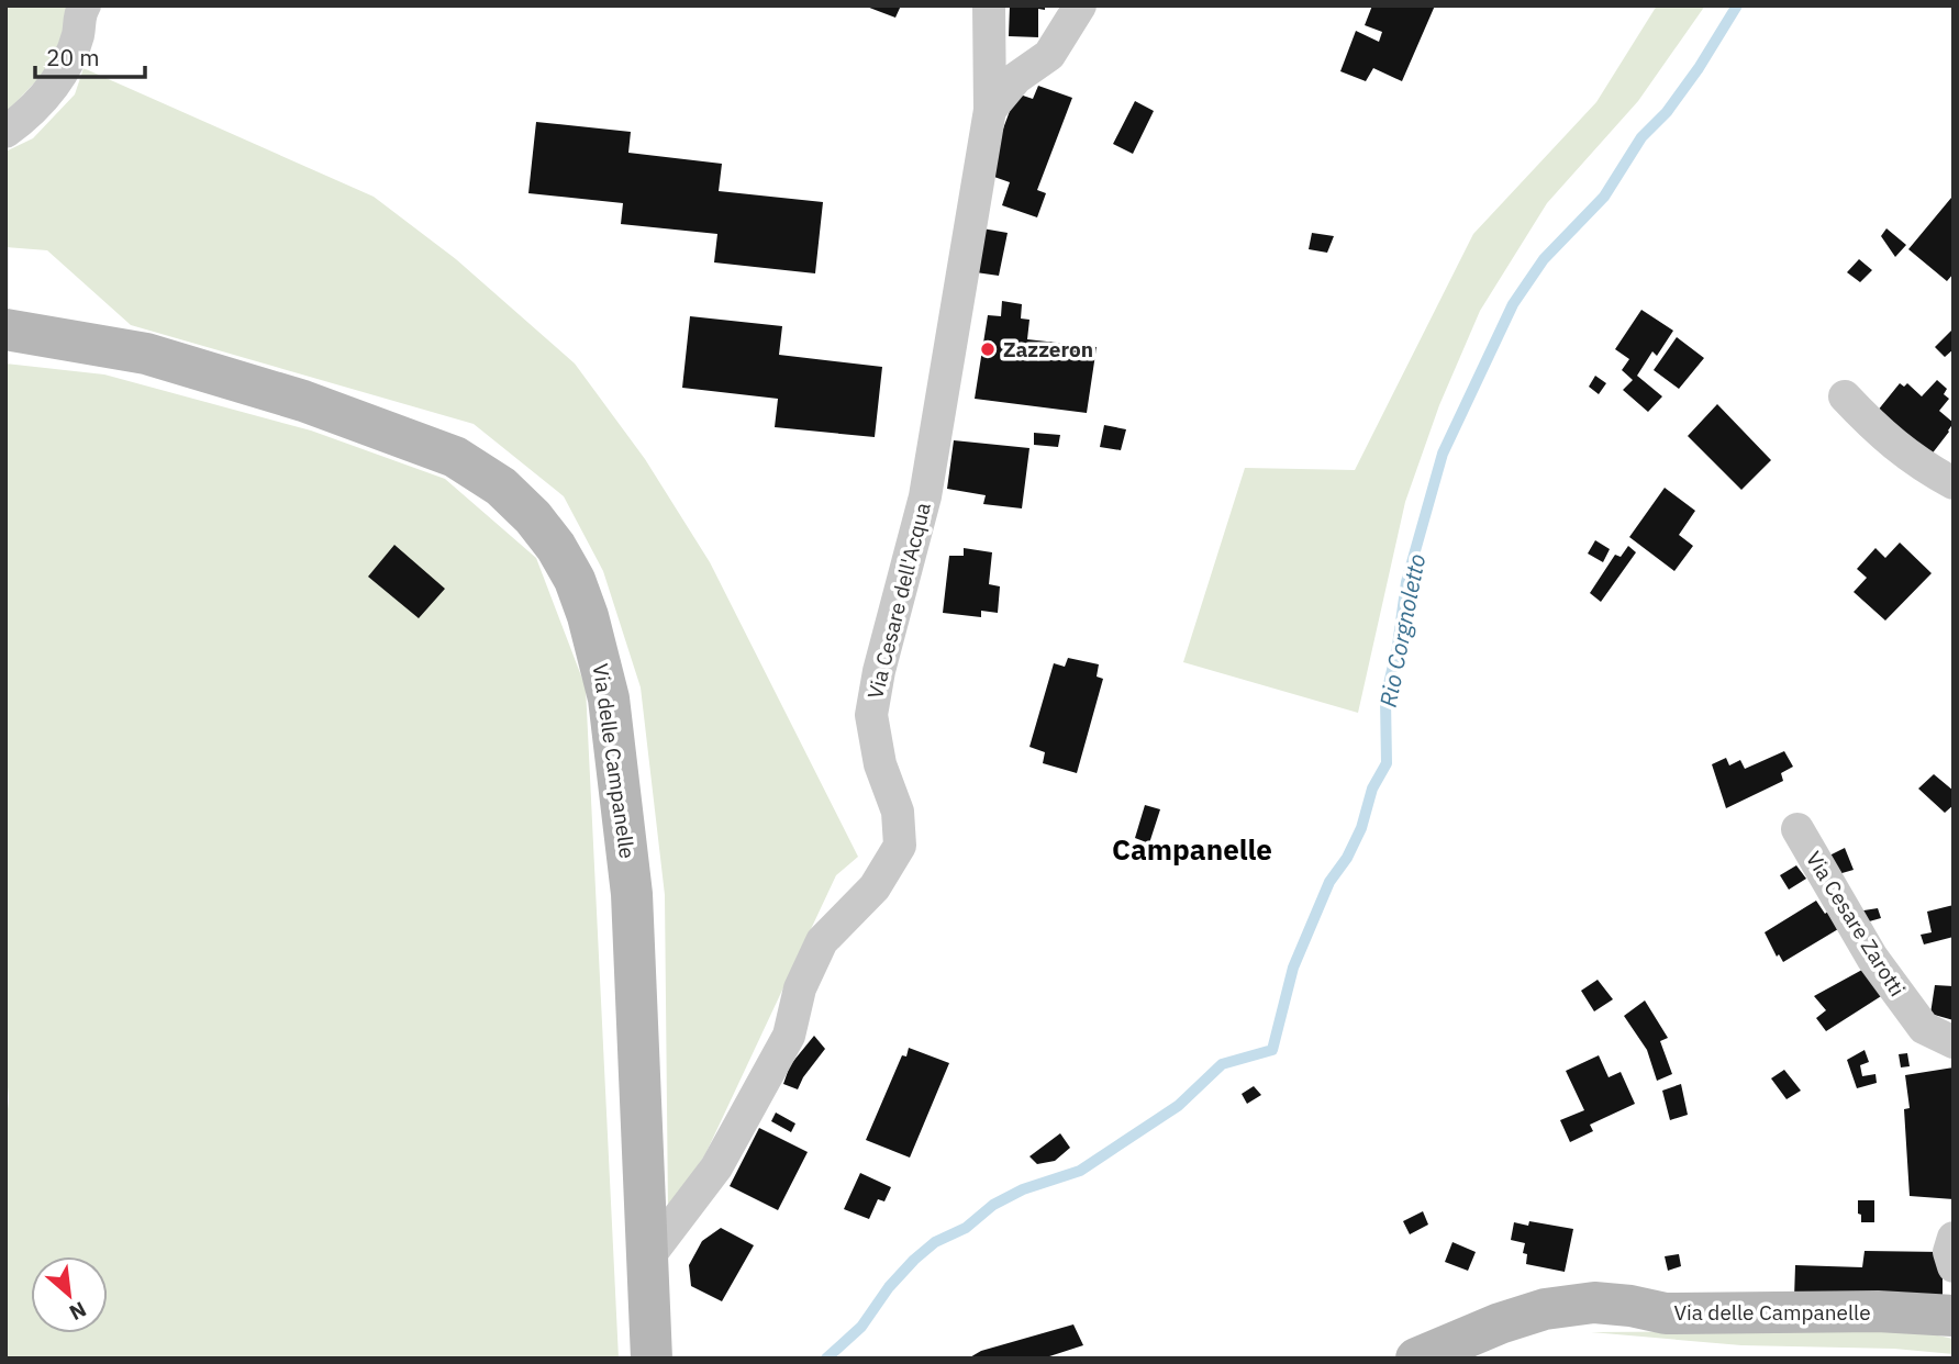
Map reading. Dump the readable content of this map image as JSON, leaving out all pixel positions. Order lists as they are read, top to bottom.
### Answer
{
  "streets": {
    "street": ["Via Cesare dell'Acqua", "Via delle Campanelle", "Via Cesare Zarotti"]
  },
  "crossings": [
    ["Via Cesare dell'Acqua", "Via delle Campanelle"]
  ],
  "districts": ["Campanelle"],
  "water": ["Rio Corgnoletto"],
  "places": ["Zazzeron"],
  "scale_bar": "20 m",
  "north": "bottom right"
}
